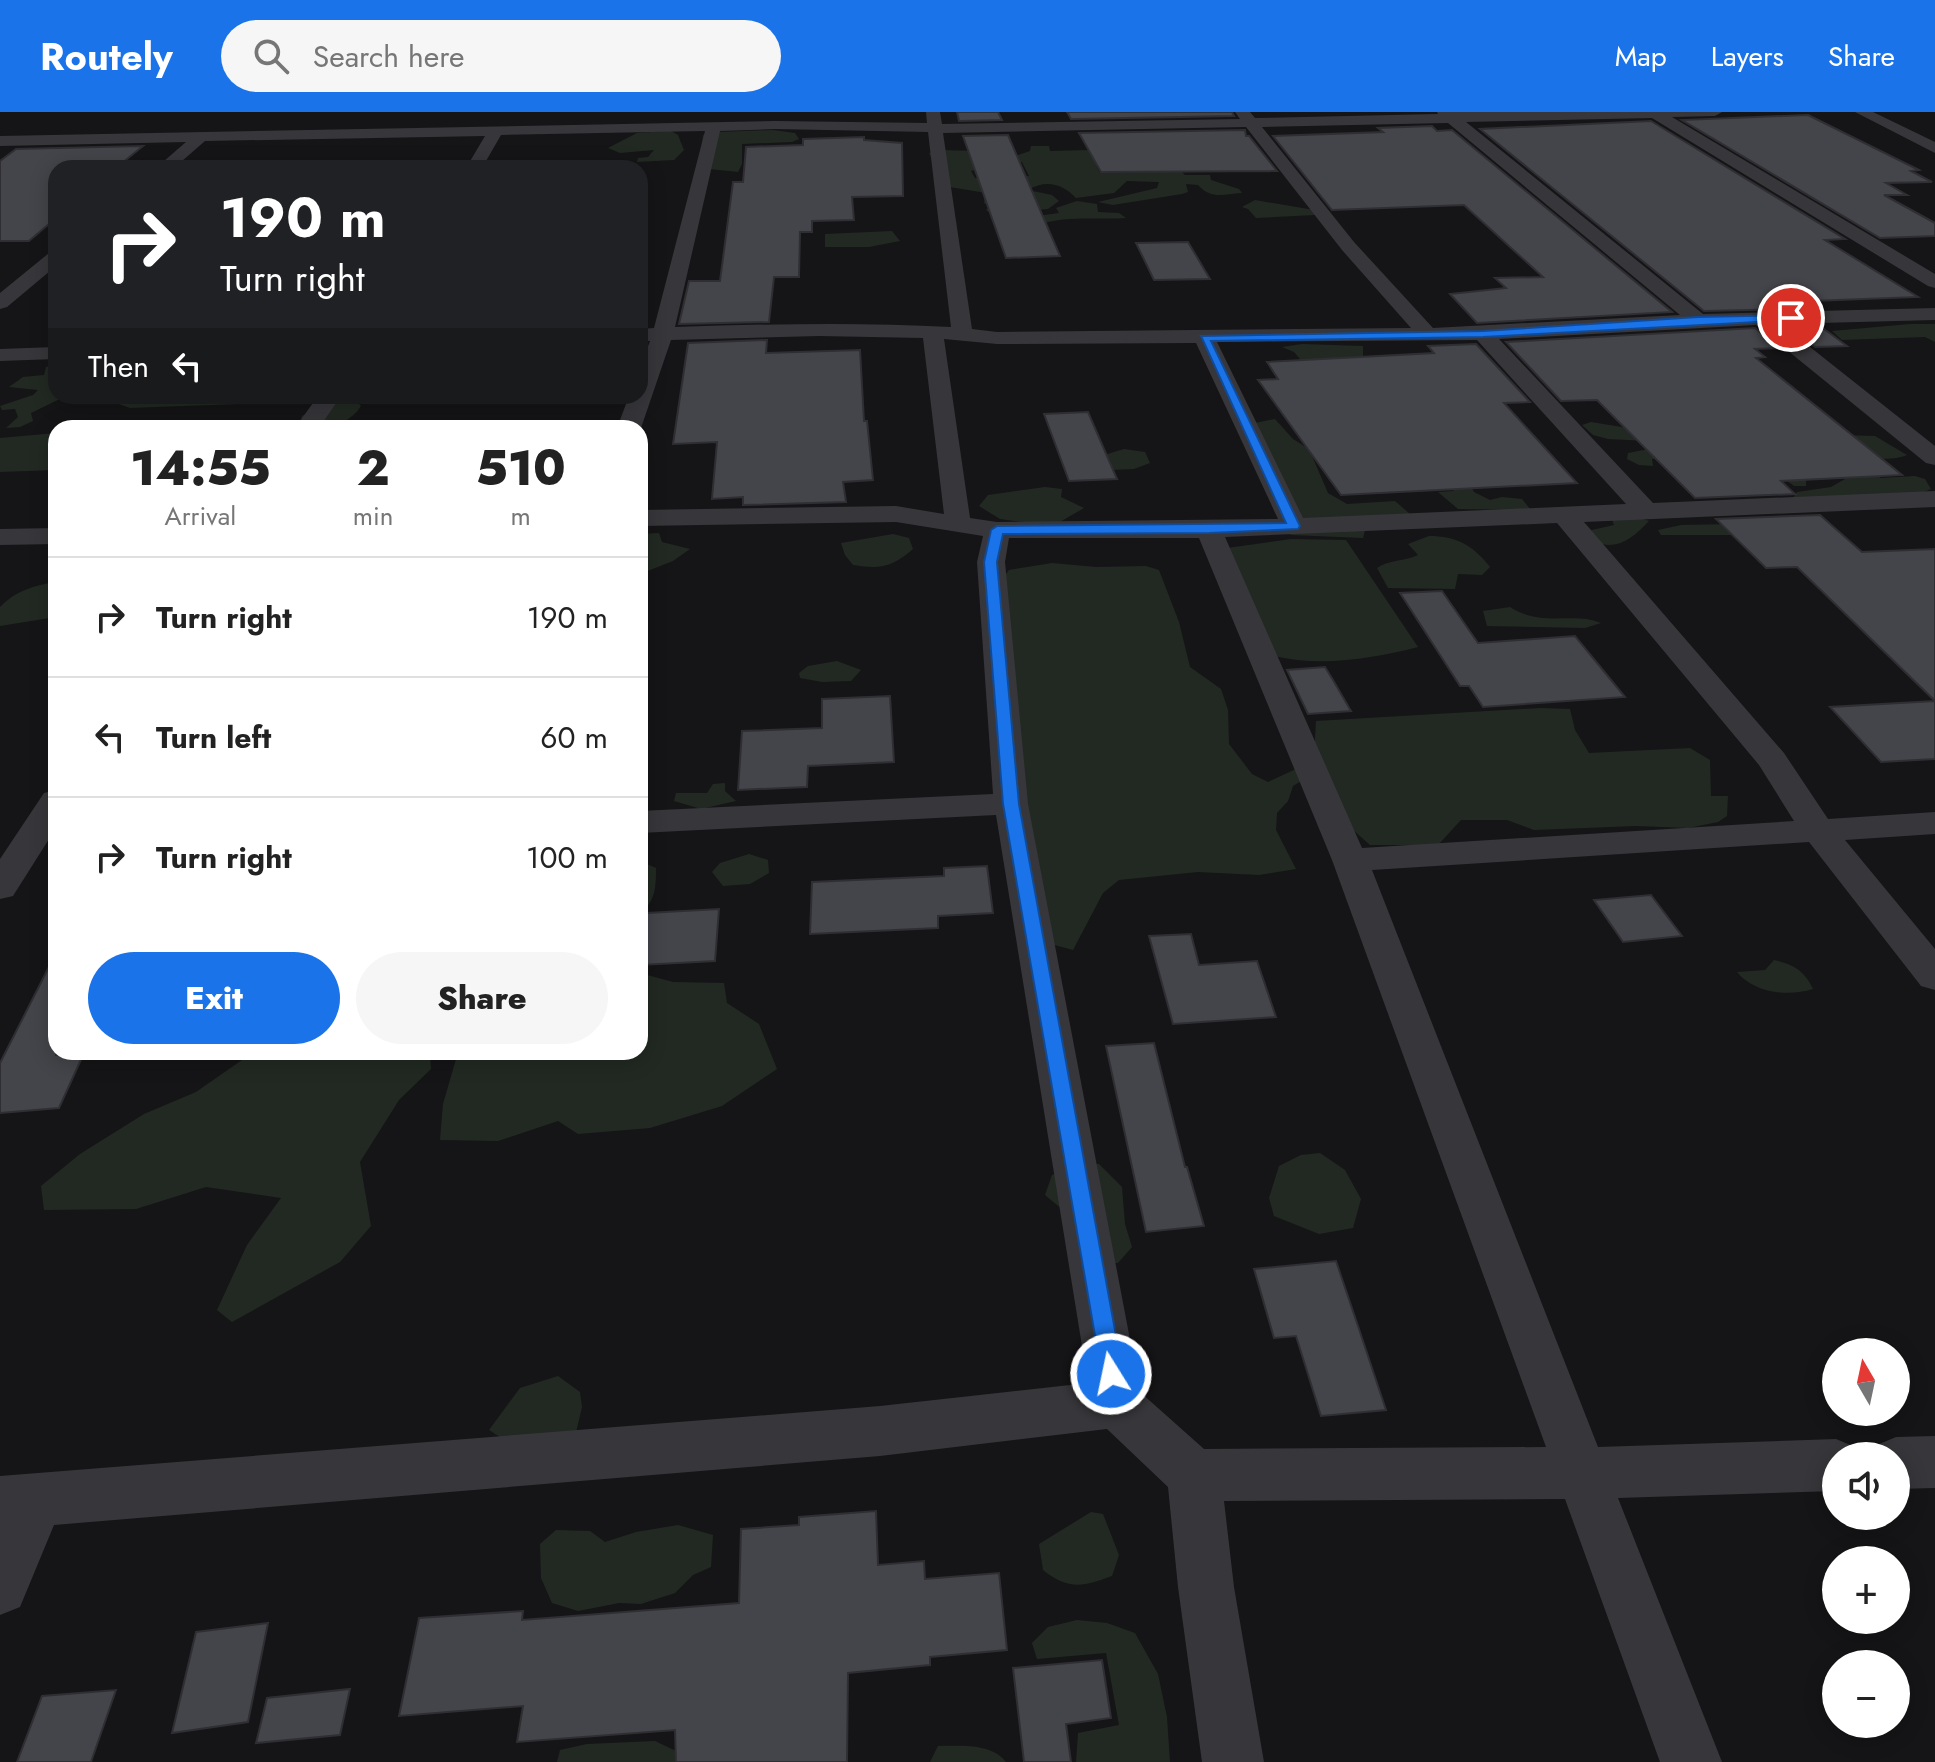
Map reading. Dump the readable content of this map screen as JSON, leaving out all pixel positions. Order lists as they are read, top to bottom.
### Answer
{
  "north": "top",
  "page": {
    "header": "Routely",
    "search": "Search here",
    "nav": ["Map", "Layers", "Share"],
    "turn": ["190 m", "Turn right"],
    "then": "Then",
    "eta": [
      "14:55",
      "Arrival",
      "2",
      "min",
      "510",
      "m"
    ],
    "list": [
      {
        "name": "Turn right",
        "value": "190 m"
      },
      {
        "name": "Turn left",
        "value": "60 m"
      },
      {
        "name": "Turn right",
        "value": "100 m"
      }
    ],
    "buttons": ["Exit", "Share"],
    "map_buttons": ["+", "−"]
  }
}
